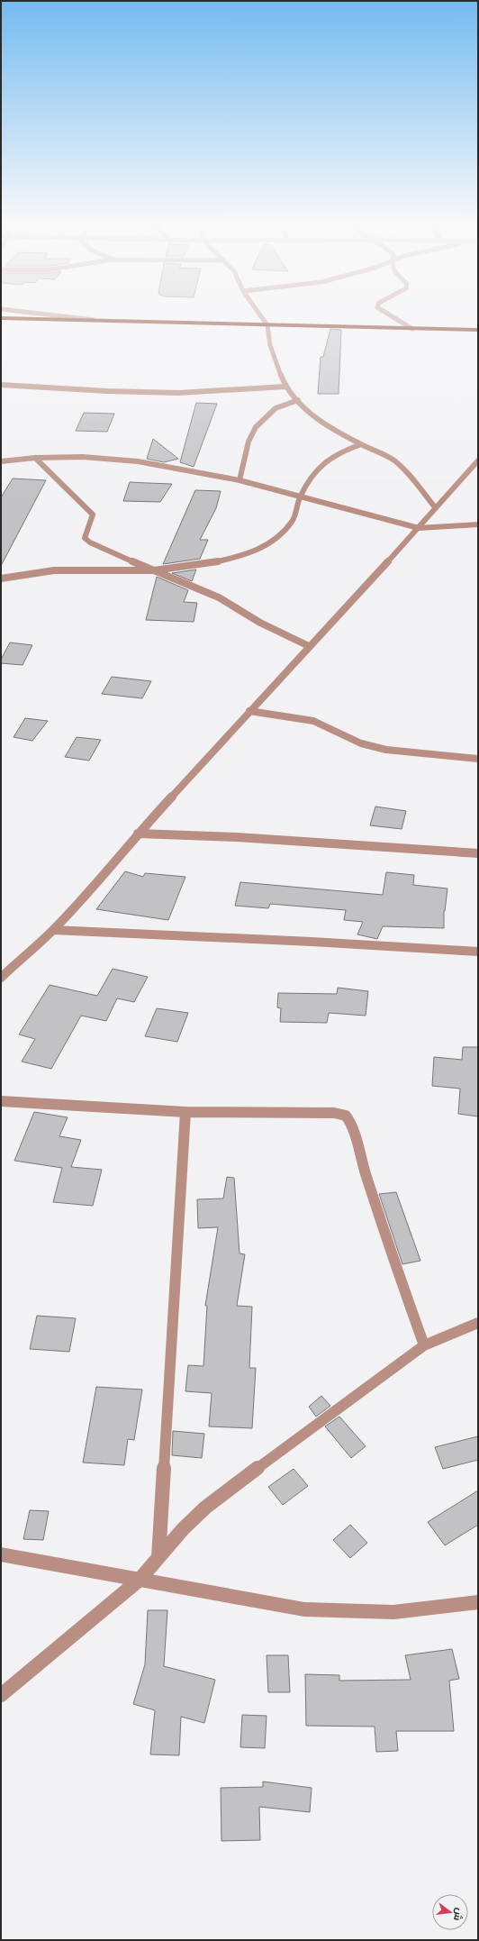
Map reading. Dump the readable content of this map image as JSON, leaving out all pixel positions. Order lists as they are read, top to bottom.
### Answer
{
  "north": "right"
}
